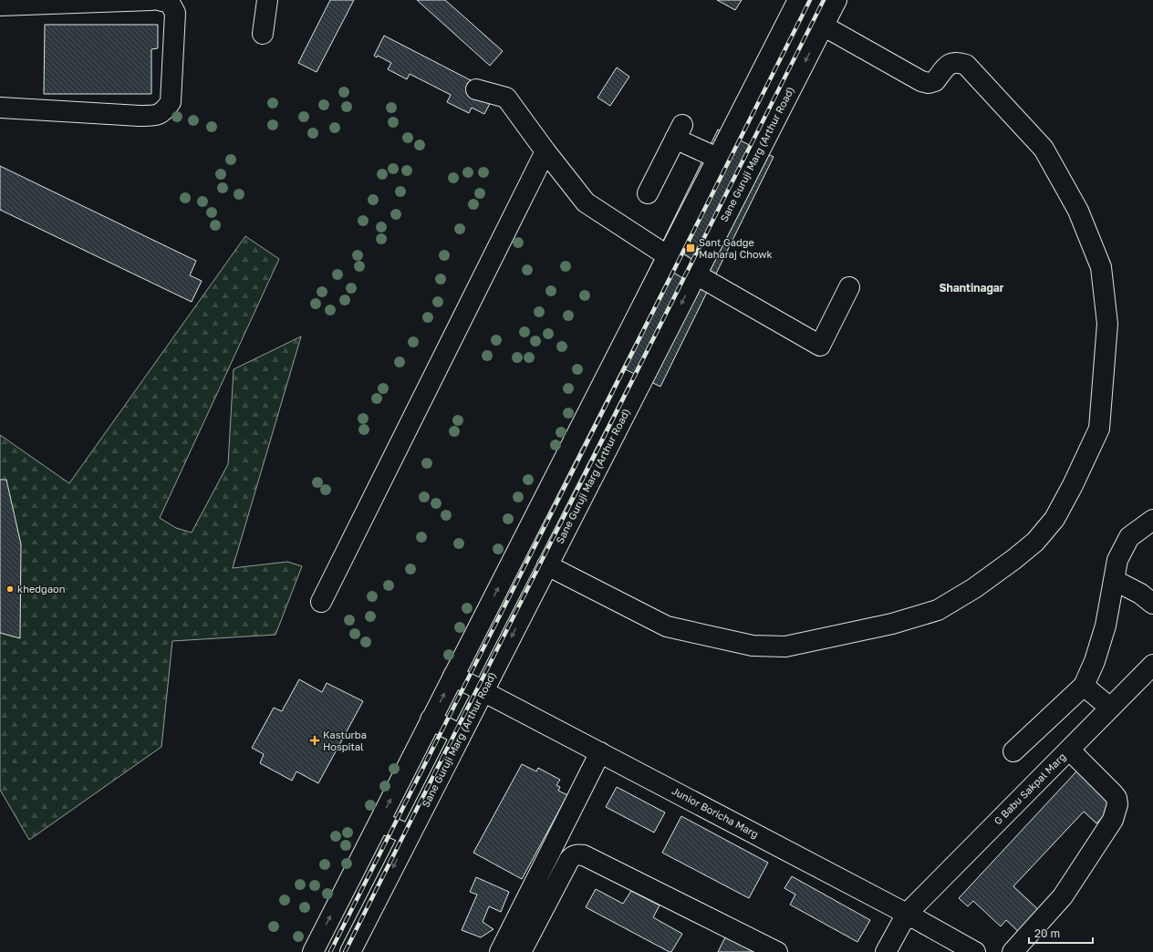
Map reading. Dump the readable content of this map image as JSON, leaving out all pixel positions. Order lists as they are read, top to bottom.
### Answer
{
  "streets": {
    "street": ["Sane Guruji Marg (Arthur Road)", "G Babu Sakpal Marg", "Junior Boricha Marg"]
  },
  "crossings": [
    ["Sane Guruji Marg (Arthur Road)", "Junior Boricha Marg"],
    ["G Babu Sakpal Marg", "Junior Boricha Marg"]
  ],
  "districts": ["Shantinagar"],
  "places": {
    "transit": ["Sant Gadge Maharaj Chowk"],
    "other": ["khedgaon"],
    "health": ["Kasturba Hospital"]
  },
  "scale_bar": "20 m"
}
